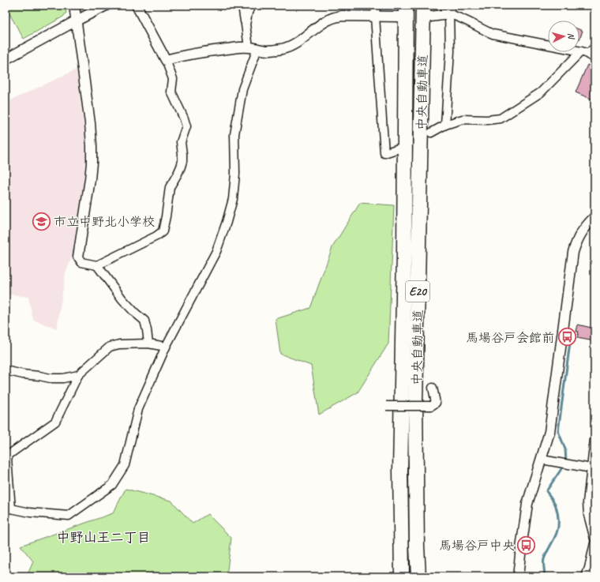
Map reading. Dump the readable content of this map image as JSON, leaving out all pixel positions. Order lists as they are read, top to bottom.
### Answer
{
  "streets": {
    "highway": ["中央自動車道", "E20"]
  },
  "districts": ["中野山王二丁目"],
  "places": {
    "school or university": ["市立中野北小学校"],
    "bus stop": ["馬場谷戸会館前", "馬場谷戸中央"]
  },
  "north": "right"
}
